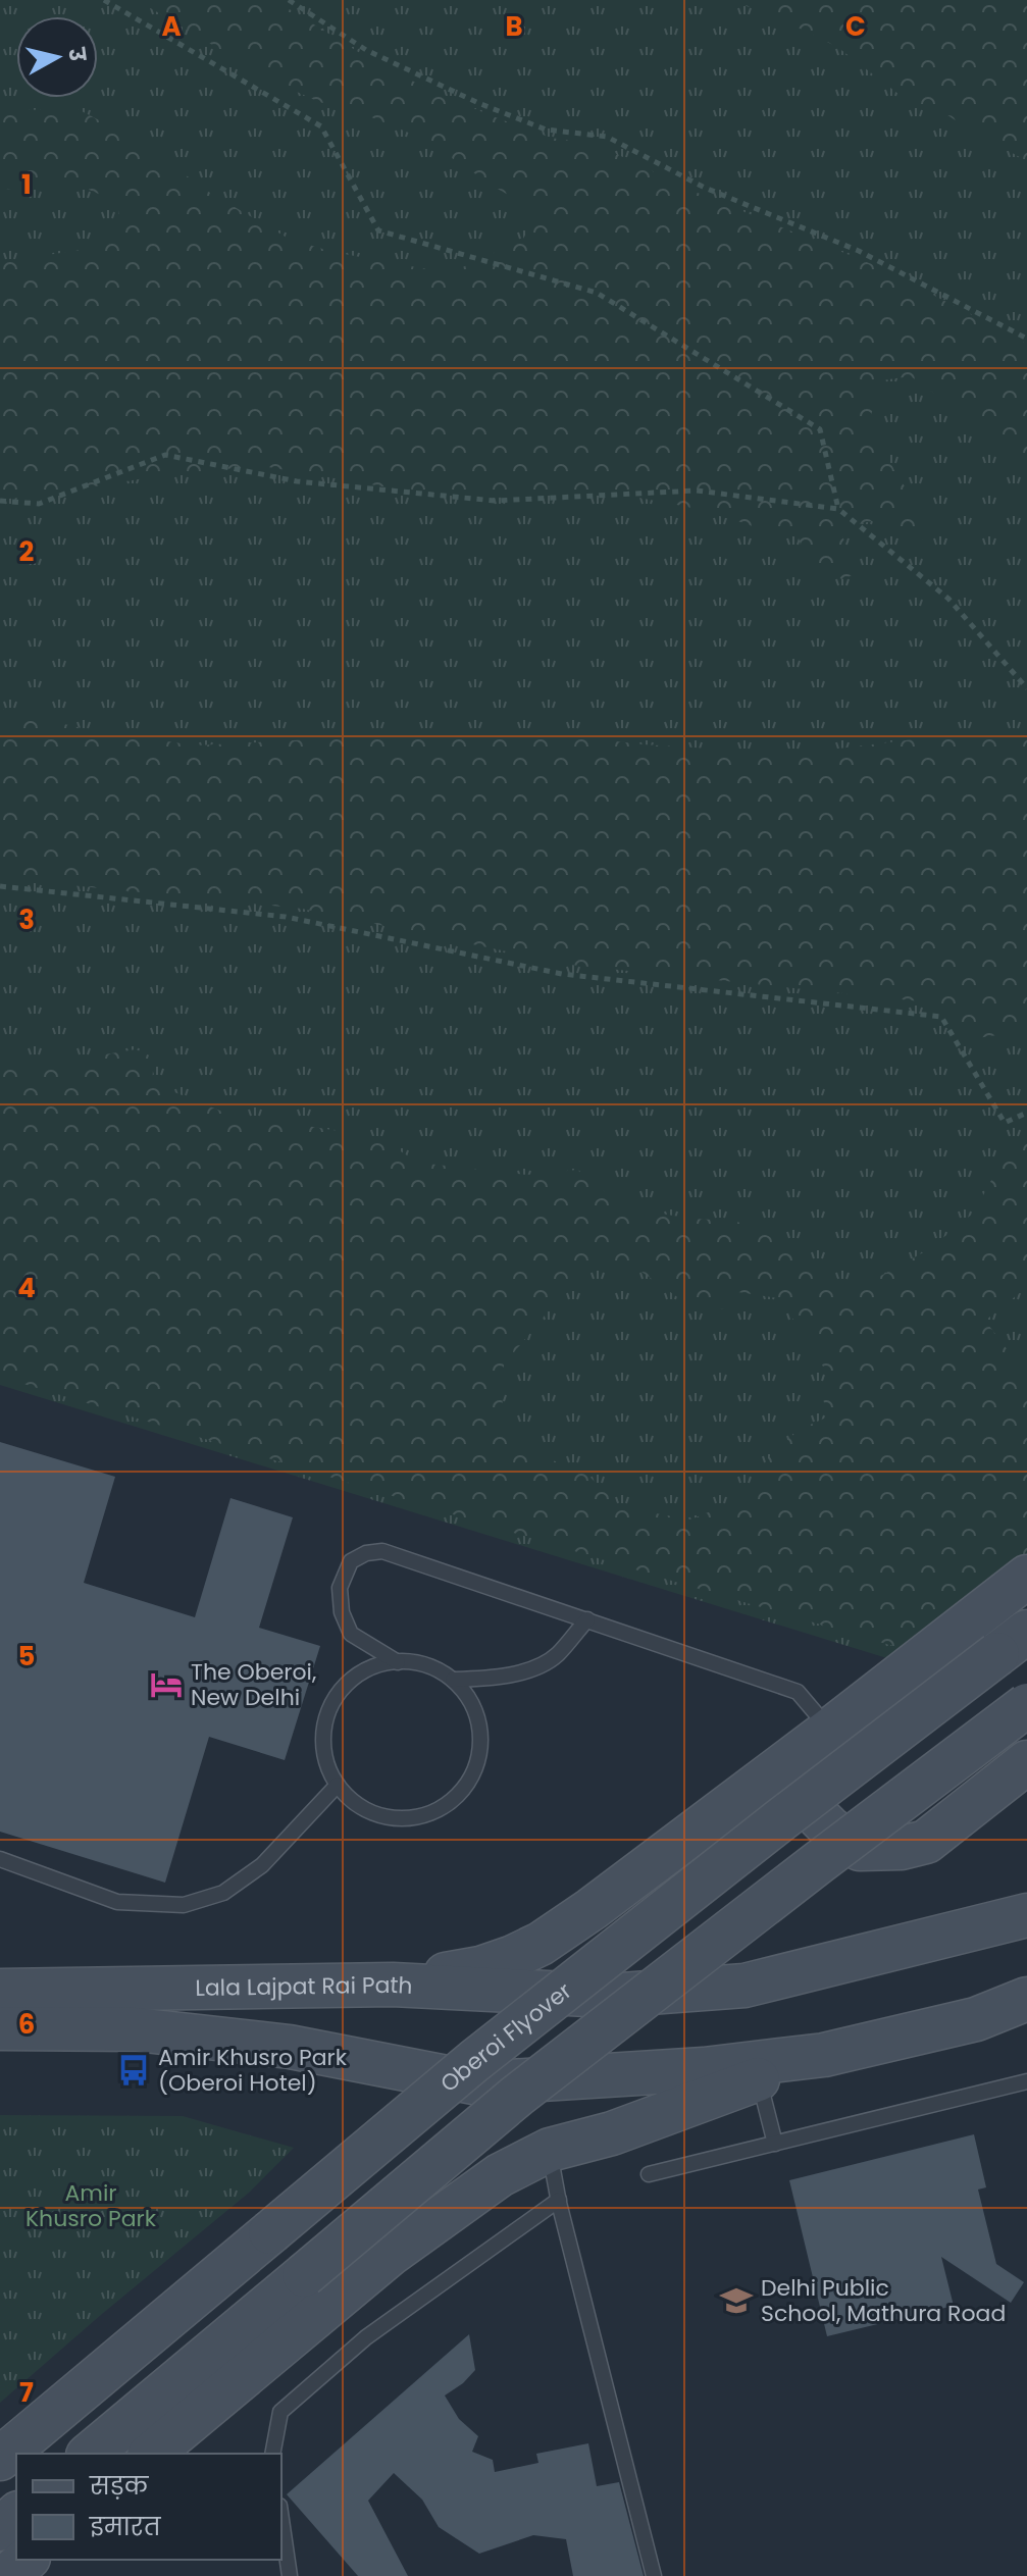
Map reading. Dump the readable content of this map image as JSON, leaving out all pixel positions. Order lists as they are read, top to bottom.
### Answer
{
  "streets": {
    "main road": ["Lala Lajpat Rai Path", "Oberoi Flyover"]
  },
  "parks": ["Amir Khusro Park"],
  "places": {
    "hotel": ["The Oberoi, New Delhi"],
    "bus stop": ["Amir Khusro Park (Oberoi Hotel)"],
    "school or university": ["Delhi Public School, Mathura Road"]
  },
  "legend": ["सड़क", "इमारत"],
  "north": "right",
  "grid": {
    "columns": ["A", "B", "C"],
    "rows": [
      "1",
      "2",
      "3",
      "4",
      "5",
      "6",
      "7"
    ]
  }
}
